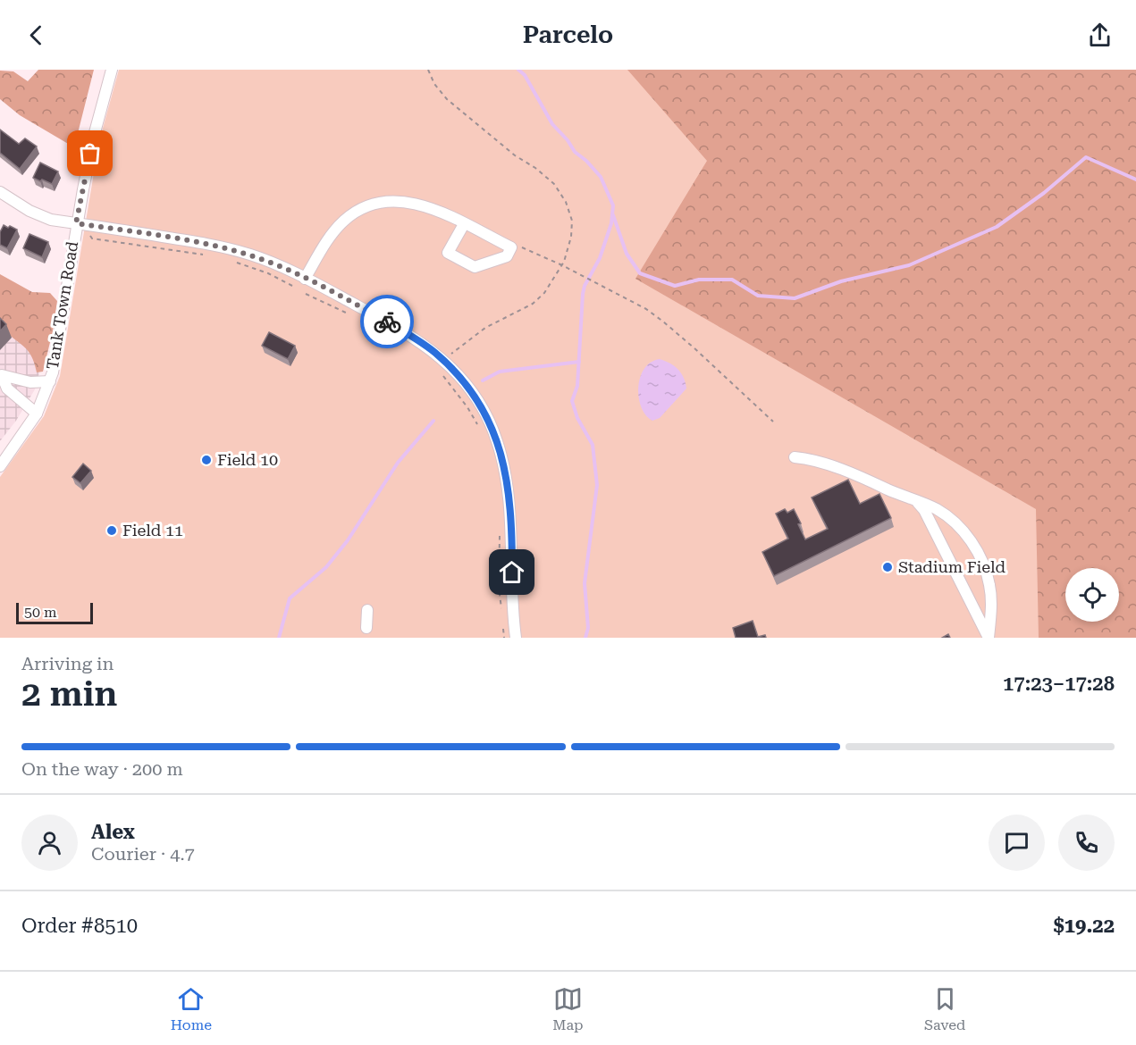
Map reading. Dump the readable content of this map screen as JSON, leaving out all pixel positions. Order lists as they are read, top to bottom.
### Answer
{
  "streets": {
    "street": ["Tank Town Road"]
  },
  "places": ["Field 10", "Field 11", "Stadium Field"],
  "scale_bar": "50 m",
  "page": {
    "header": "Parcelo",
    "scale": "50 m",
    "heading": ["2 min", "Arriving in", "17:23–17:28"],
    "panel": [
      "Alex",
      "Courier · 4.7",
      "Order #8510",
      "$19.22"
    ],
    "bar": "On the way · 200 m",
    "tabs": ["Home", "Map", "Saved"]
  }
}
